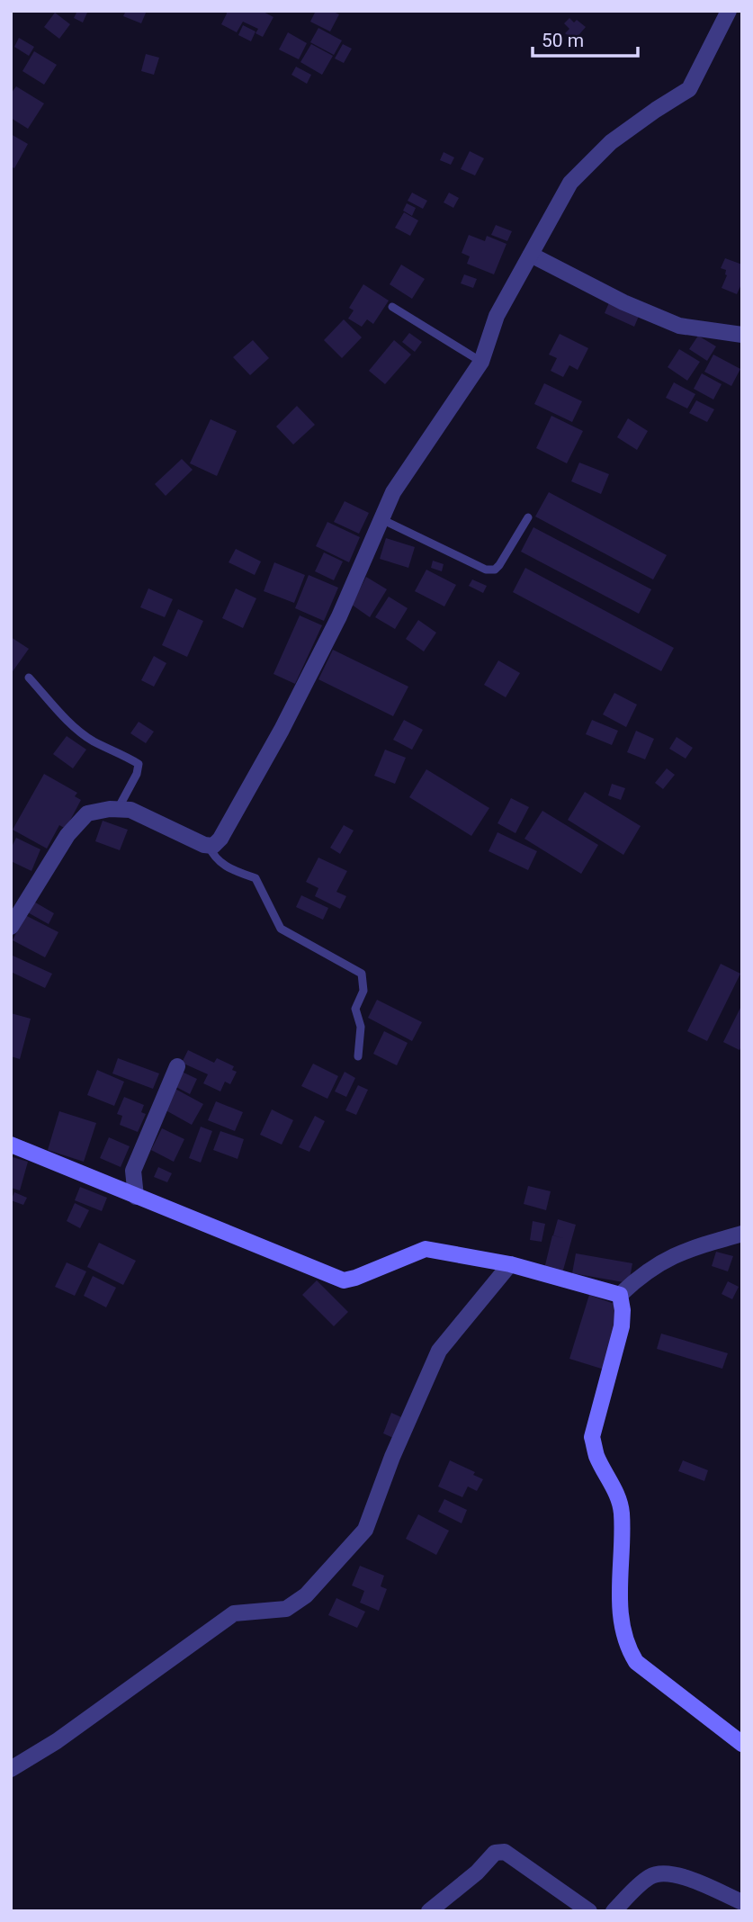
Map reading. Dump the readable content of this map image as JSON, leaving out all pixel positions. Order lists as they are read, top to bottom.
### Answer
{
  "scale_bar": "50 m"
}
